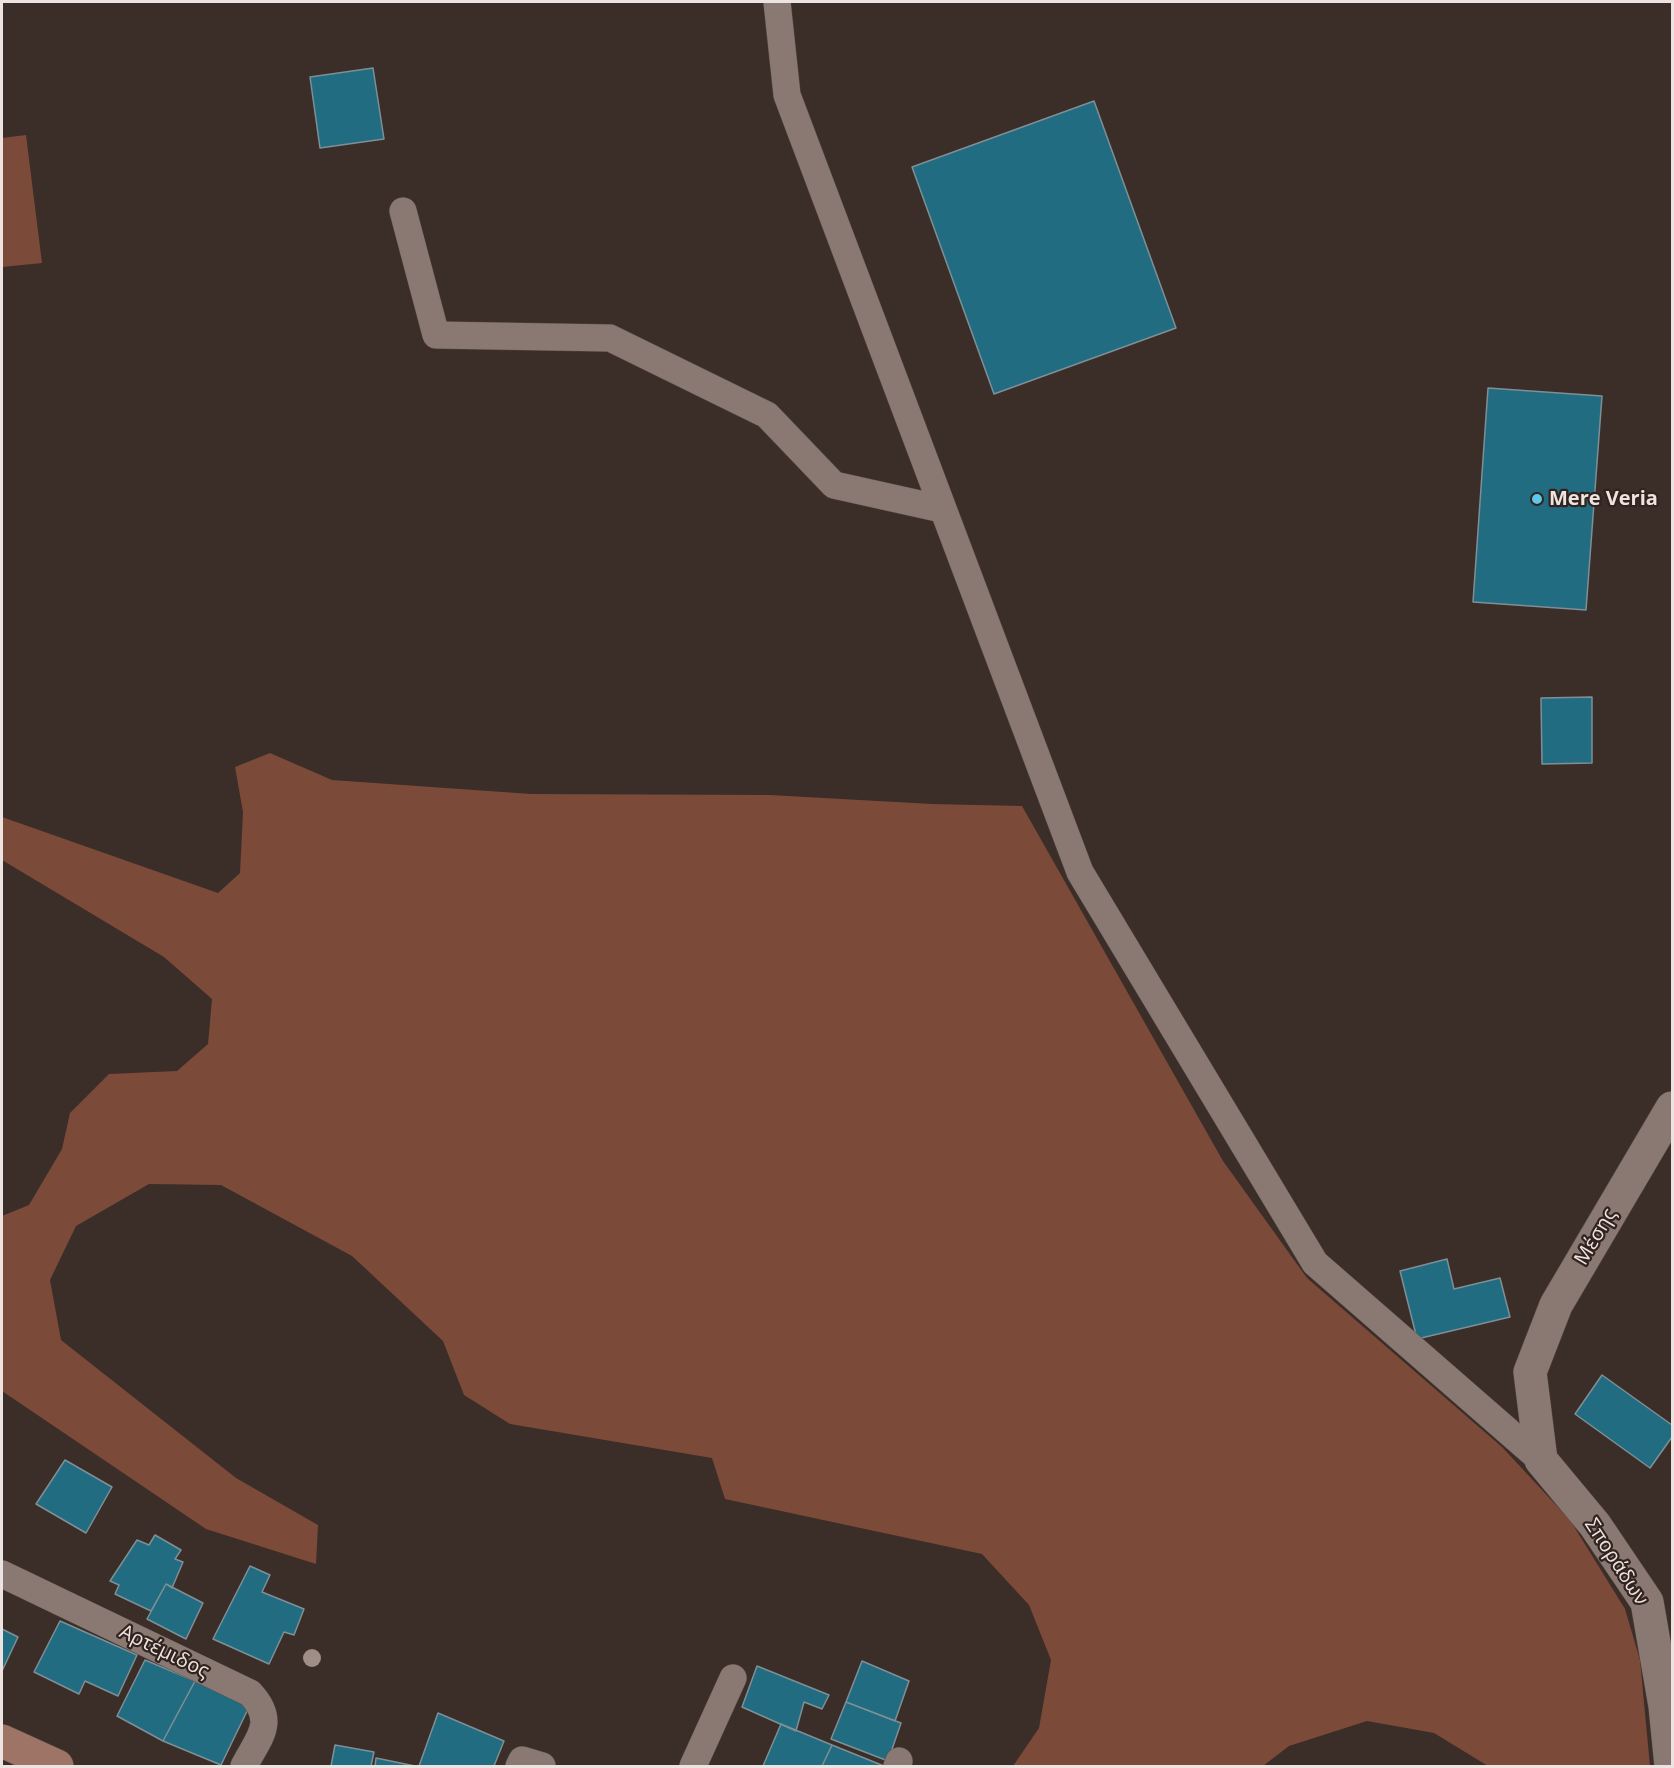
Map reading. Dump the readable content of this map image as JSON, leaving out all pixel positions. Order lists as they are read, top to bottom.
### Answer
{
  "streets": {
    "street": ["Μέσης", "Σποράδων", "Αρτέμιδος"]
  },
  "crossings": [
    ["Μέσης", "Σποράδων"]
  ],
  "places": ["Mere Veria"]
}
